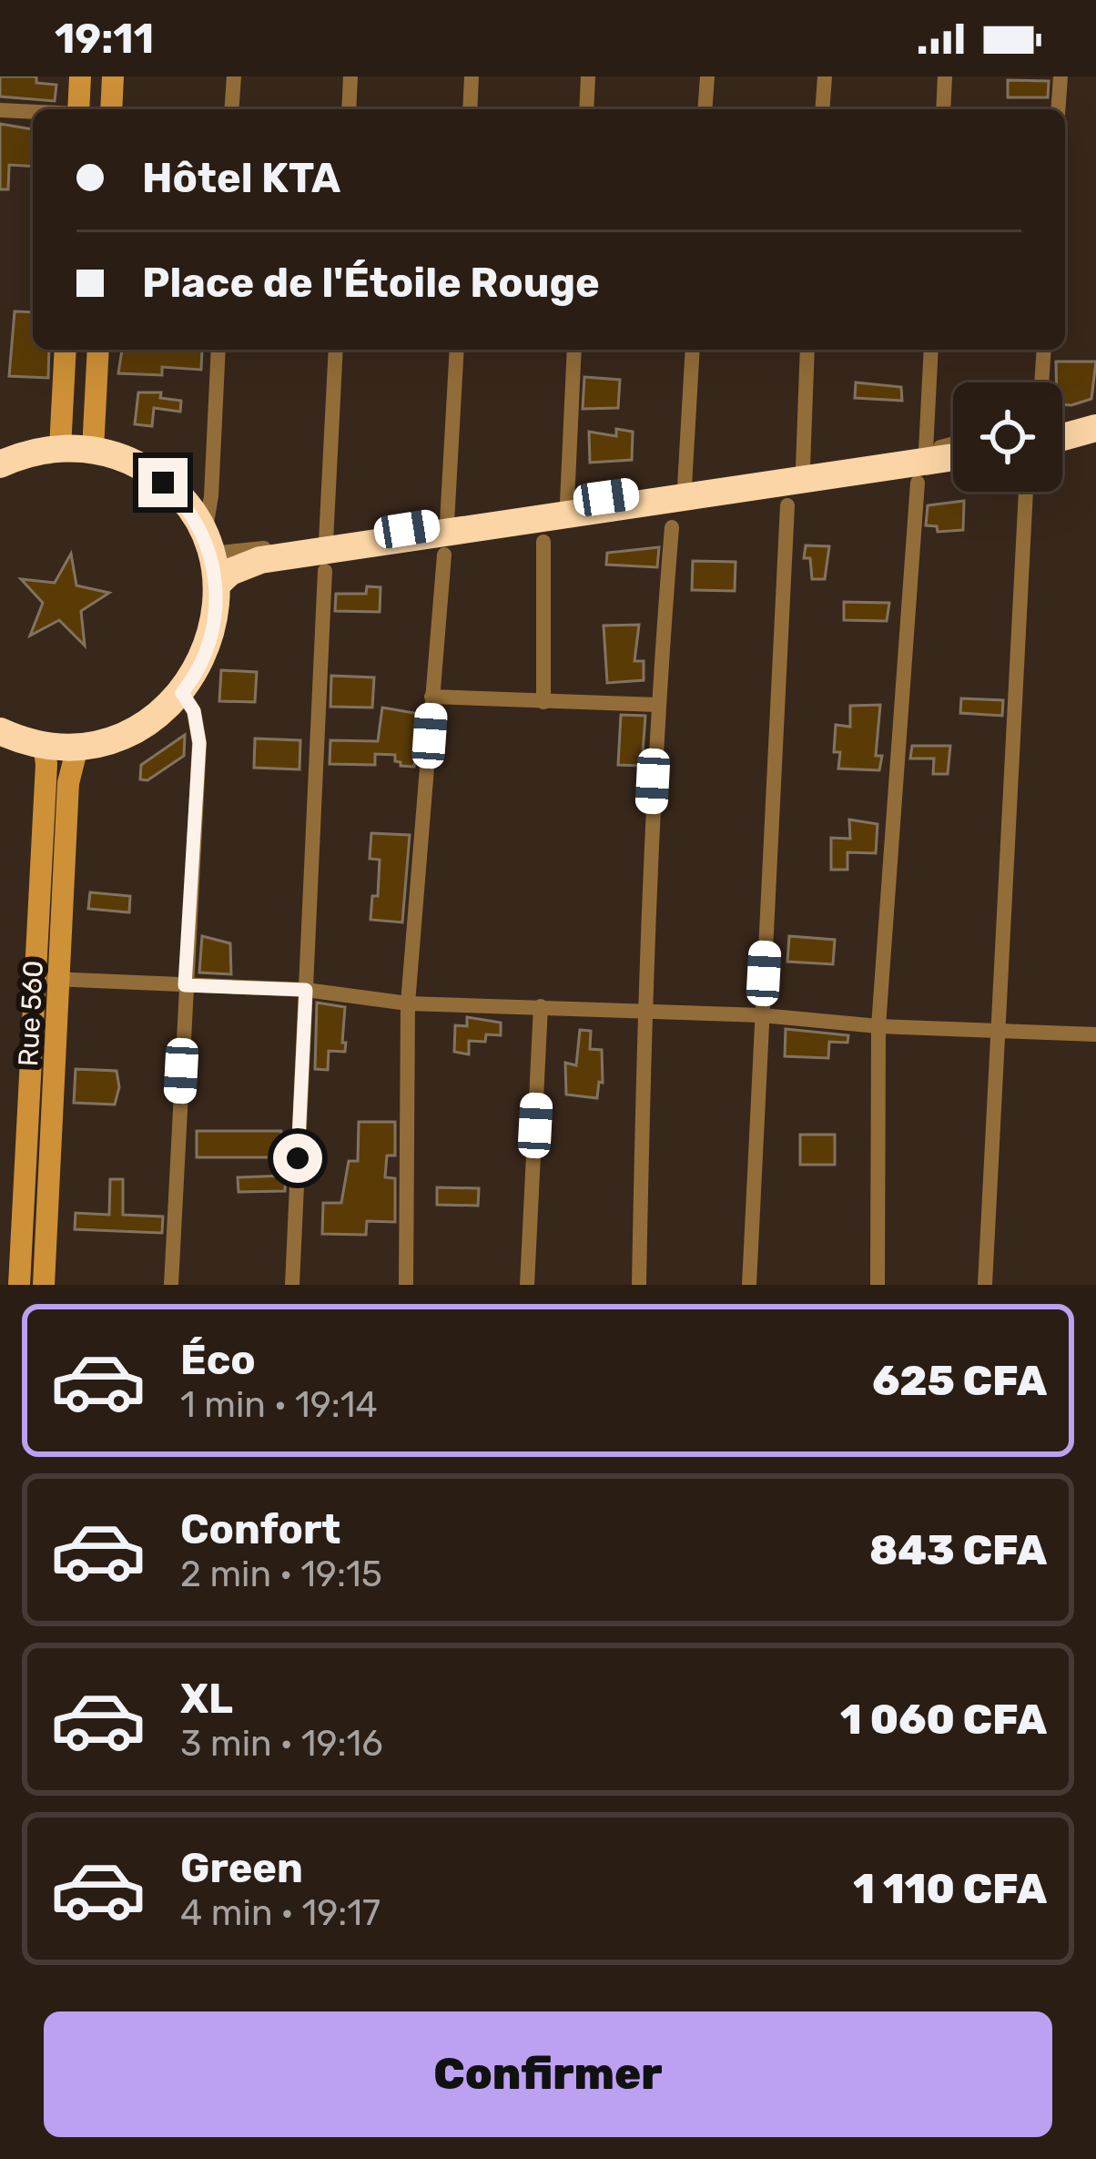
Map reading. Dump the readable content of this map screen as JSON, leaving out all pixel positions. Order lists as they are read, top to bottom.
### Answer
{
  "streets": {
    "main road": ["Rue 560"]
  },
  "page": {
    "status": "19:11",
    "banner": ["Hôtel KTA", "Place de l'Étoile Rouge"],
    "list": [
      {
        "name": "Éco",
        "note": "1 min · 19:14",
        "value": "625 CFA"
      },
      {
        "name": "Confort",
        "note": "2 min · 19:15",
        "value": "843 CFA"
      },
      {
        "name": "XL",
        "note": "3 min · 19:16",
        "value": "1 060 CFA"
      },
      {
        "name": "Green",
        "note": "4 min · 19:17",
        "value": "1 110 CFA"
      }
    ],
    "buttons": "Confirmer"
  }
}
